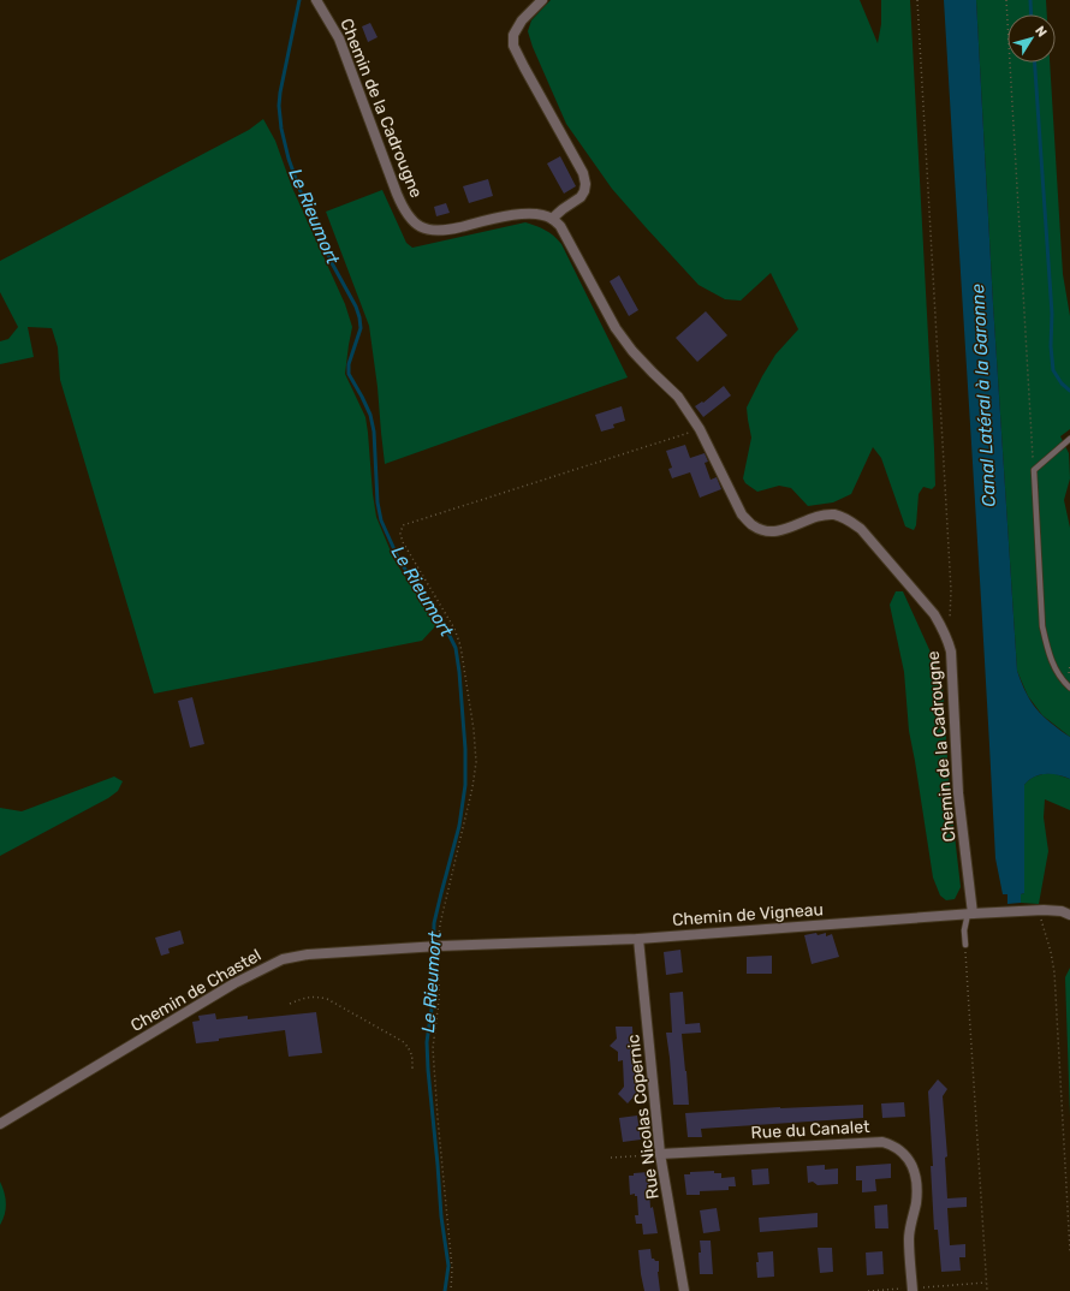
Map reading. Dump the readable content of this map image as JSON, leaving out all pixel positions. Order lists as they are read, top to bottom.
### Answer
{
  "streets": {
    "street": [
      "Chemin de la Cadrougne",
      "Chemin de Vigneau",
      "Chemin de Chastel",
      "Rue Nicolas Copernic",
      "Rue du Canalet"
    ]
  },
  "crossings": [
    ["Chemin de la Cadrougne", "Chemin de Vigneau"],
    ["Chemin de Vigneau", "Chemin de Chastel"],
    ["Chemin de Vigneau", "Rue Nicolas Copernic"],
    ["Rue Nicolas Copernic", "Rue du Canalet"]
  ],
  "water": ["Le Rieumort", "Canal Latéral à la Garonne"],
  "north": "top right"
}
